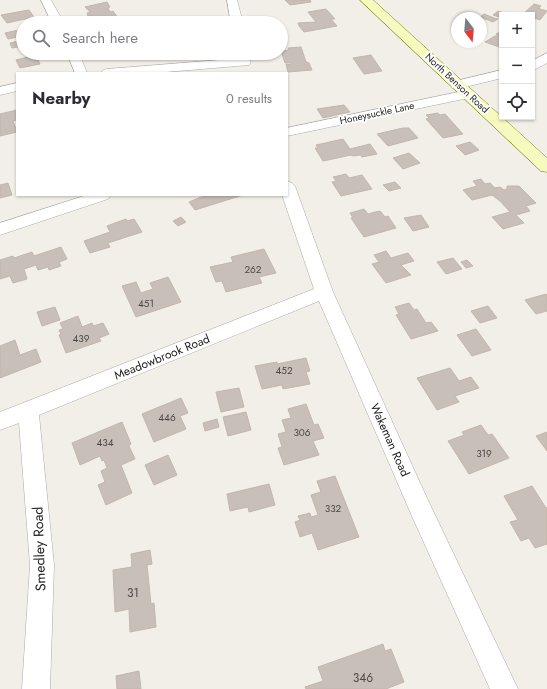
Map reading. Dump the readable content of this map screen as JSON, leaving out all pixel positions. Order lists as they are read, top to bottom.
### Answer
{
  "streets": {
    "main road": ["North Benson Road"],
    "street": [
      "Honeysuckle Lane",
      "Meadowbrook Road",
      "Wakeman Road",
      "Smedley Road"
    ]
  },
  "crossings": [
    ["North Benson Road", "Honeysuckle Lane"],
    ["Meadowbrook Road", "Wakeman Road"],
    ["Meadowbrook Road", "Smedley Road"]
  ],
  "house_numbers": [
    "262",
    "451",
    "439",
    "452",
    "446",
    "306",
    "434",
    "319",
    "332",
    "31",
    "346"
  ],
  "north": "bottom",
  "page": {
    "map_buttons": ["+", "−"],
    "search": "Search here",
    "heading": ["Nearby", "0 results"]
  }
}
